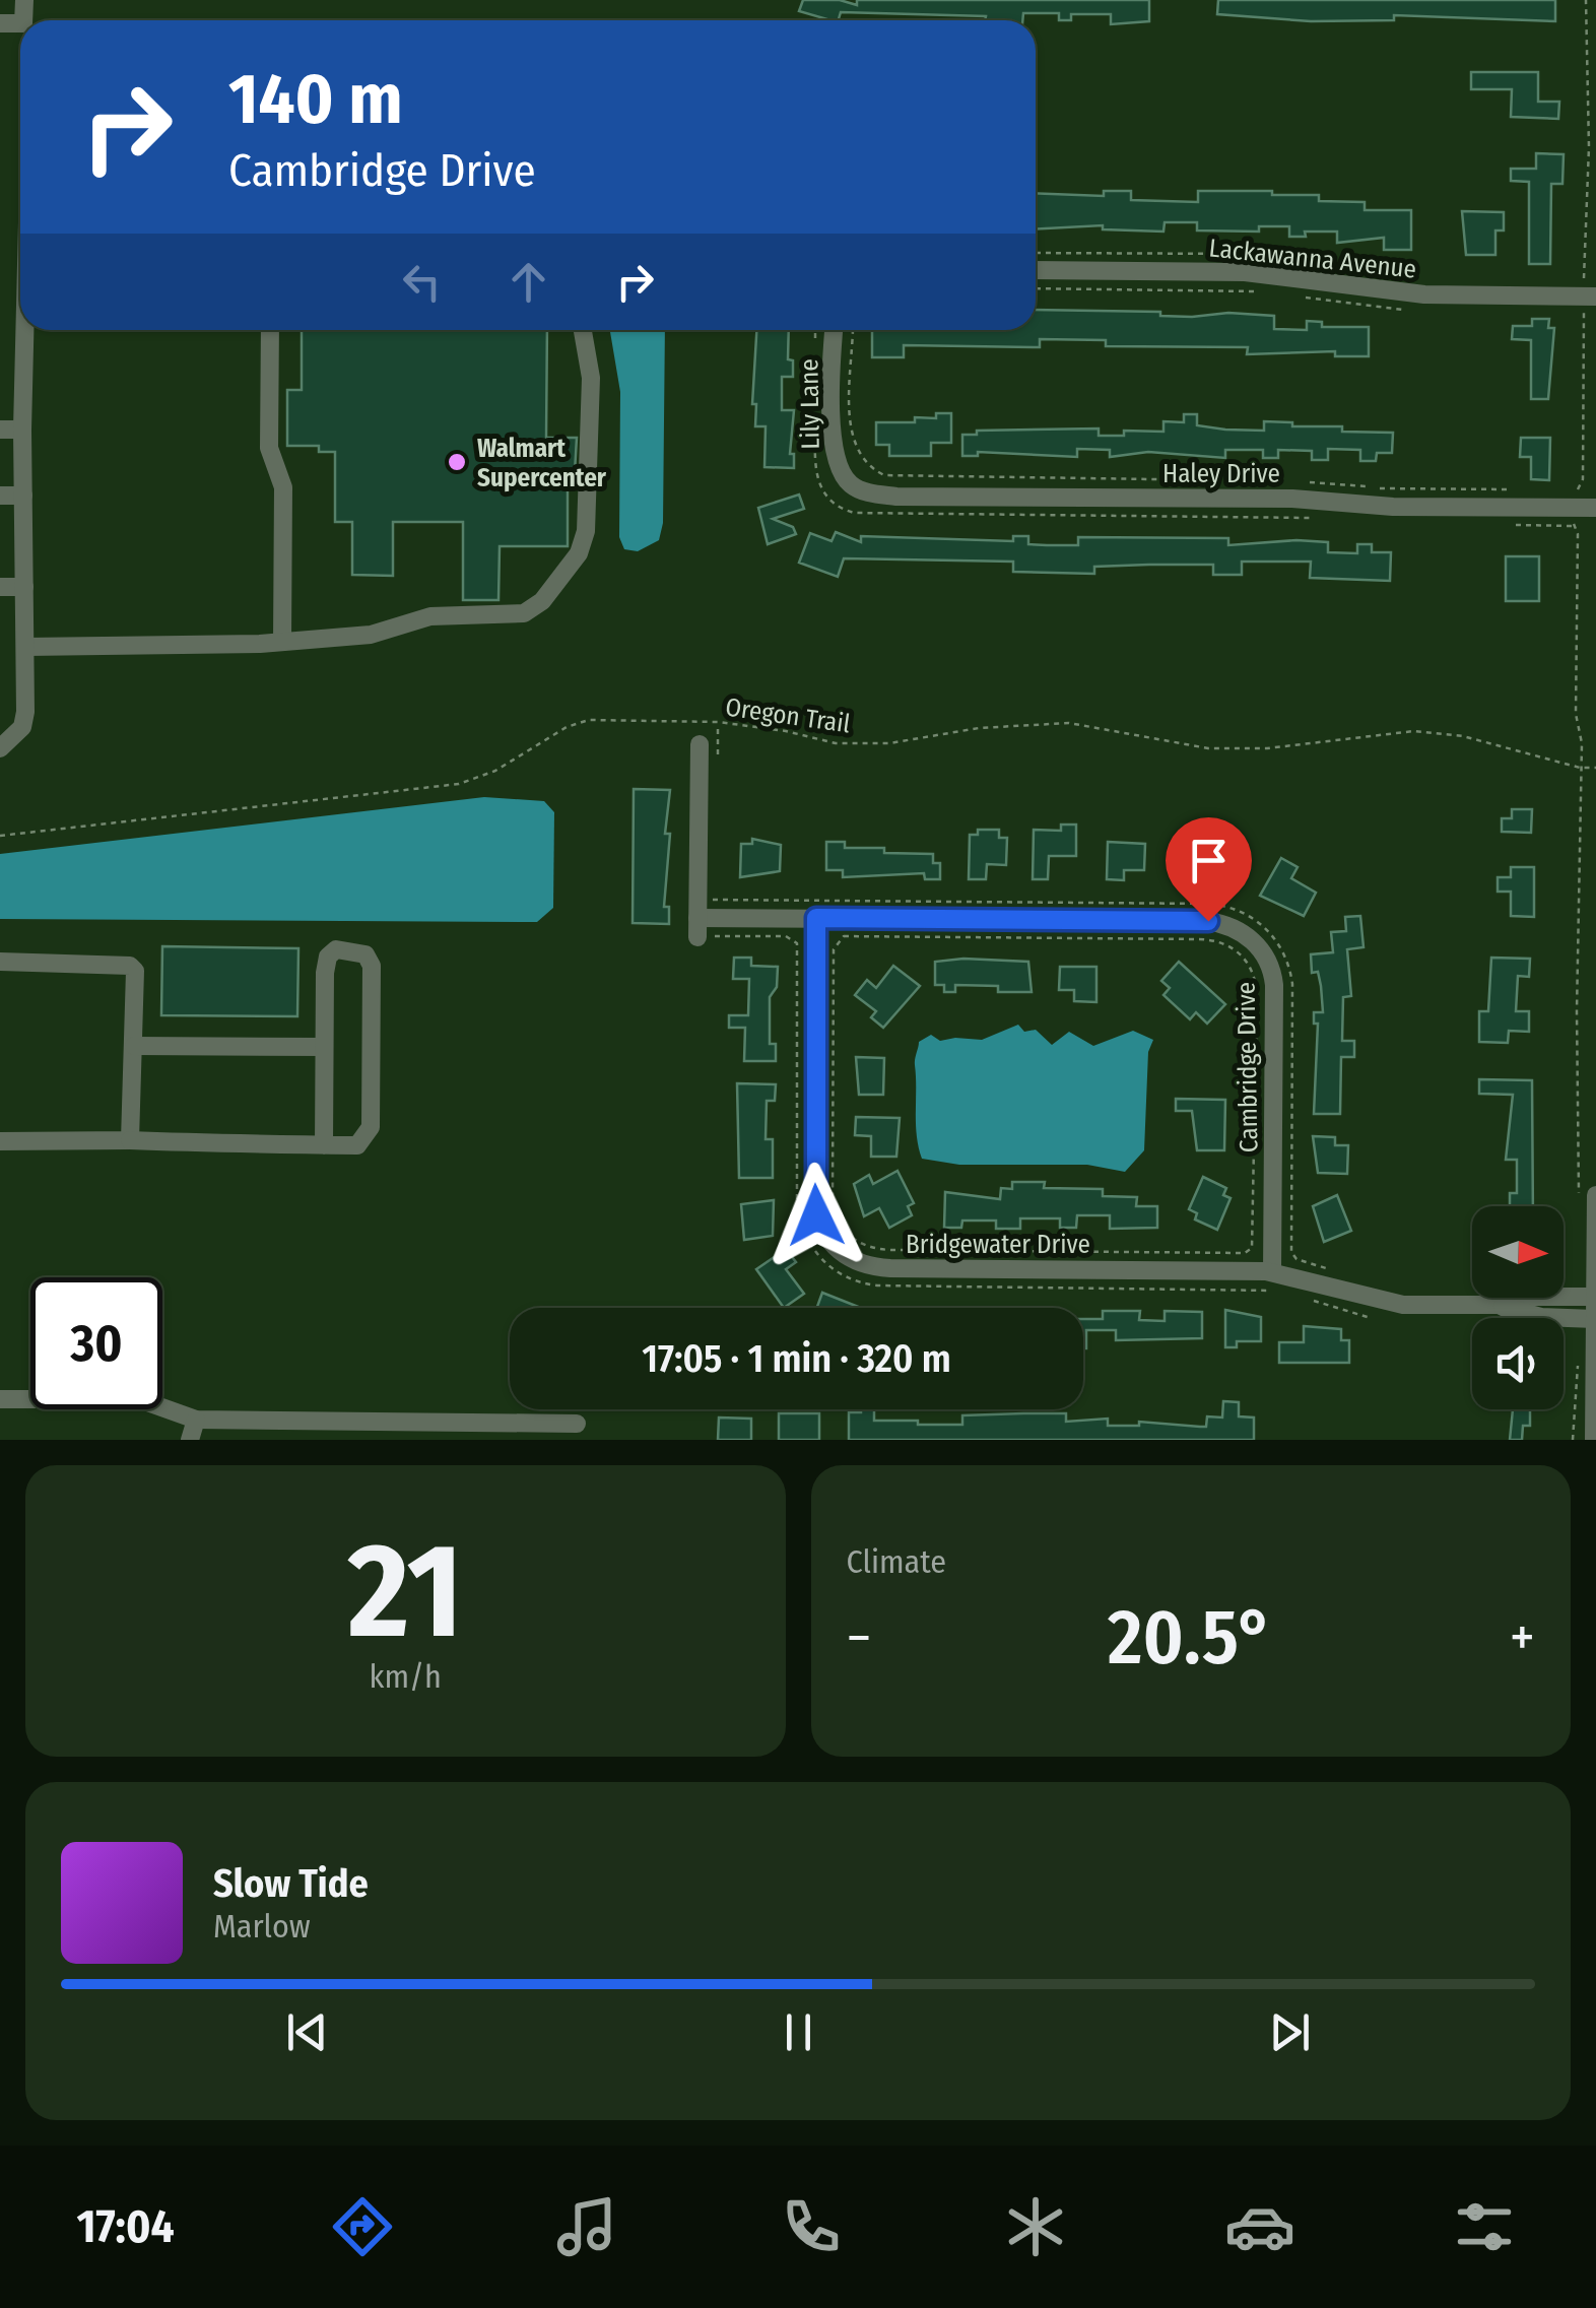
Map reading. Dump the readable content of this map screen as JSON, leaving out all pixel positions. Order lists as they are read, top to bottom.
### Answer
{
  "streets": {
    "street": [
      "Lackawanna Avenue",
      "Lily Lane",
      "Haley Drive",
      "Cambridge Drive",
      "Bridgewater Drive"
    ],
    "path": ["Oregon Trail"]
  },
  "crossings": [
    ["Lily Lane", "Haley Drive"],
    ["Cambridge Drive", "Bridgewater Drive"]
  ],
  "places": ["Walmart Supercenter"],
  "north": "right",
  "page": {
    "turn": ["140 m", "Cambridge Drive"],
    "limit": "30",
    "trip": "17:05 · 1 min · 320 m",
    "tile": [
      ["21", "km/h"],
      "Climate"
    ],
    "heat": ["−", "20.5°", "+"],
    "song": ["Slow Tide", "Marlow"],
    "tabs": "17:04"
  }
}
